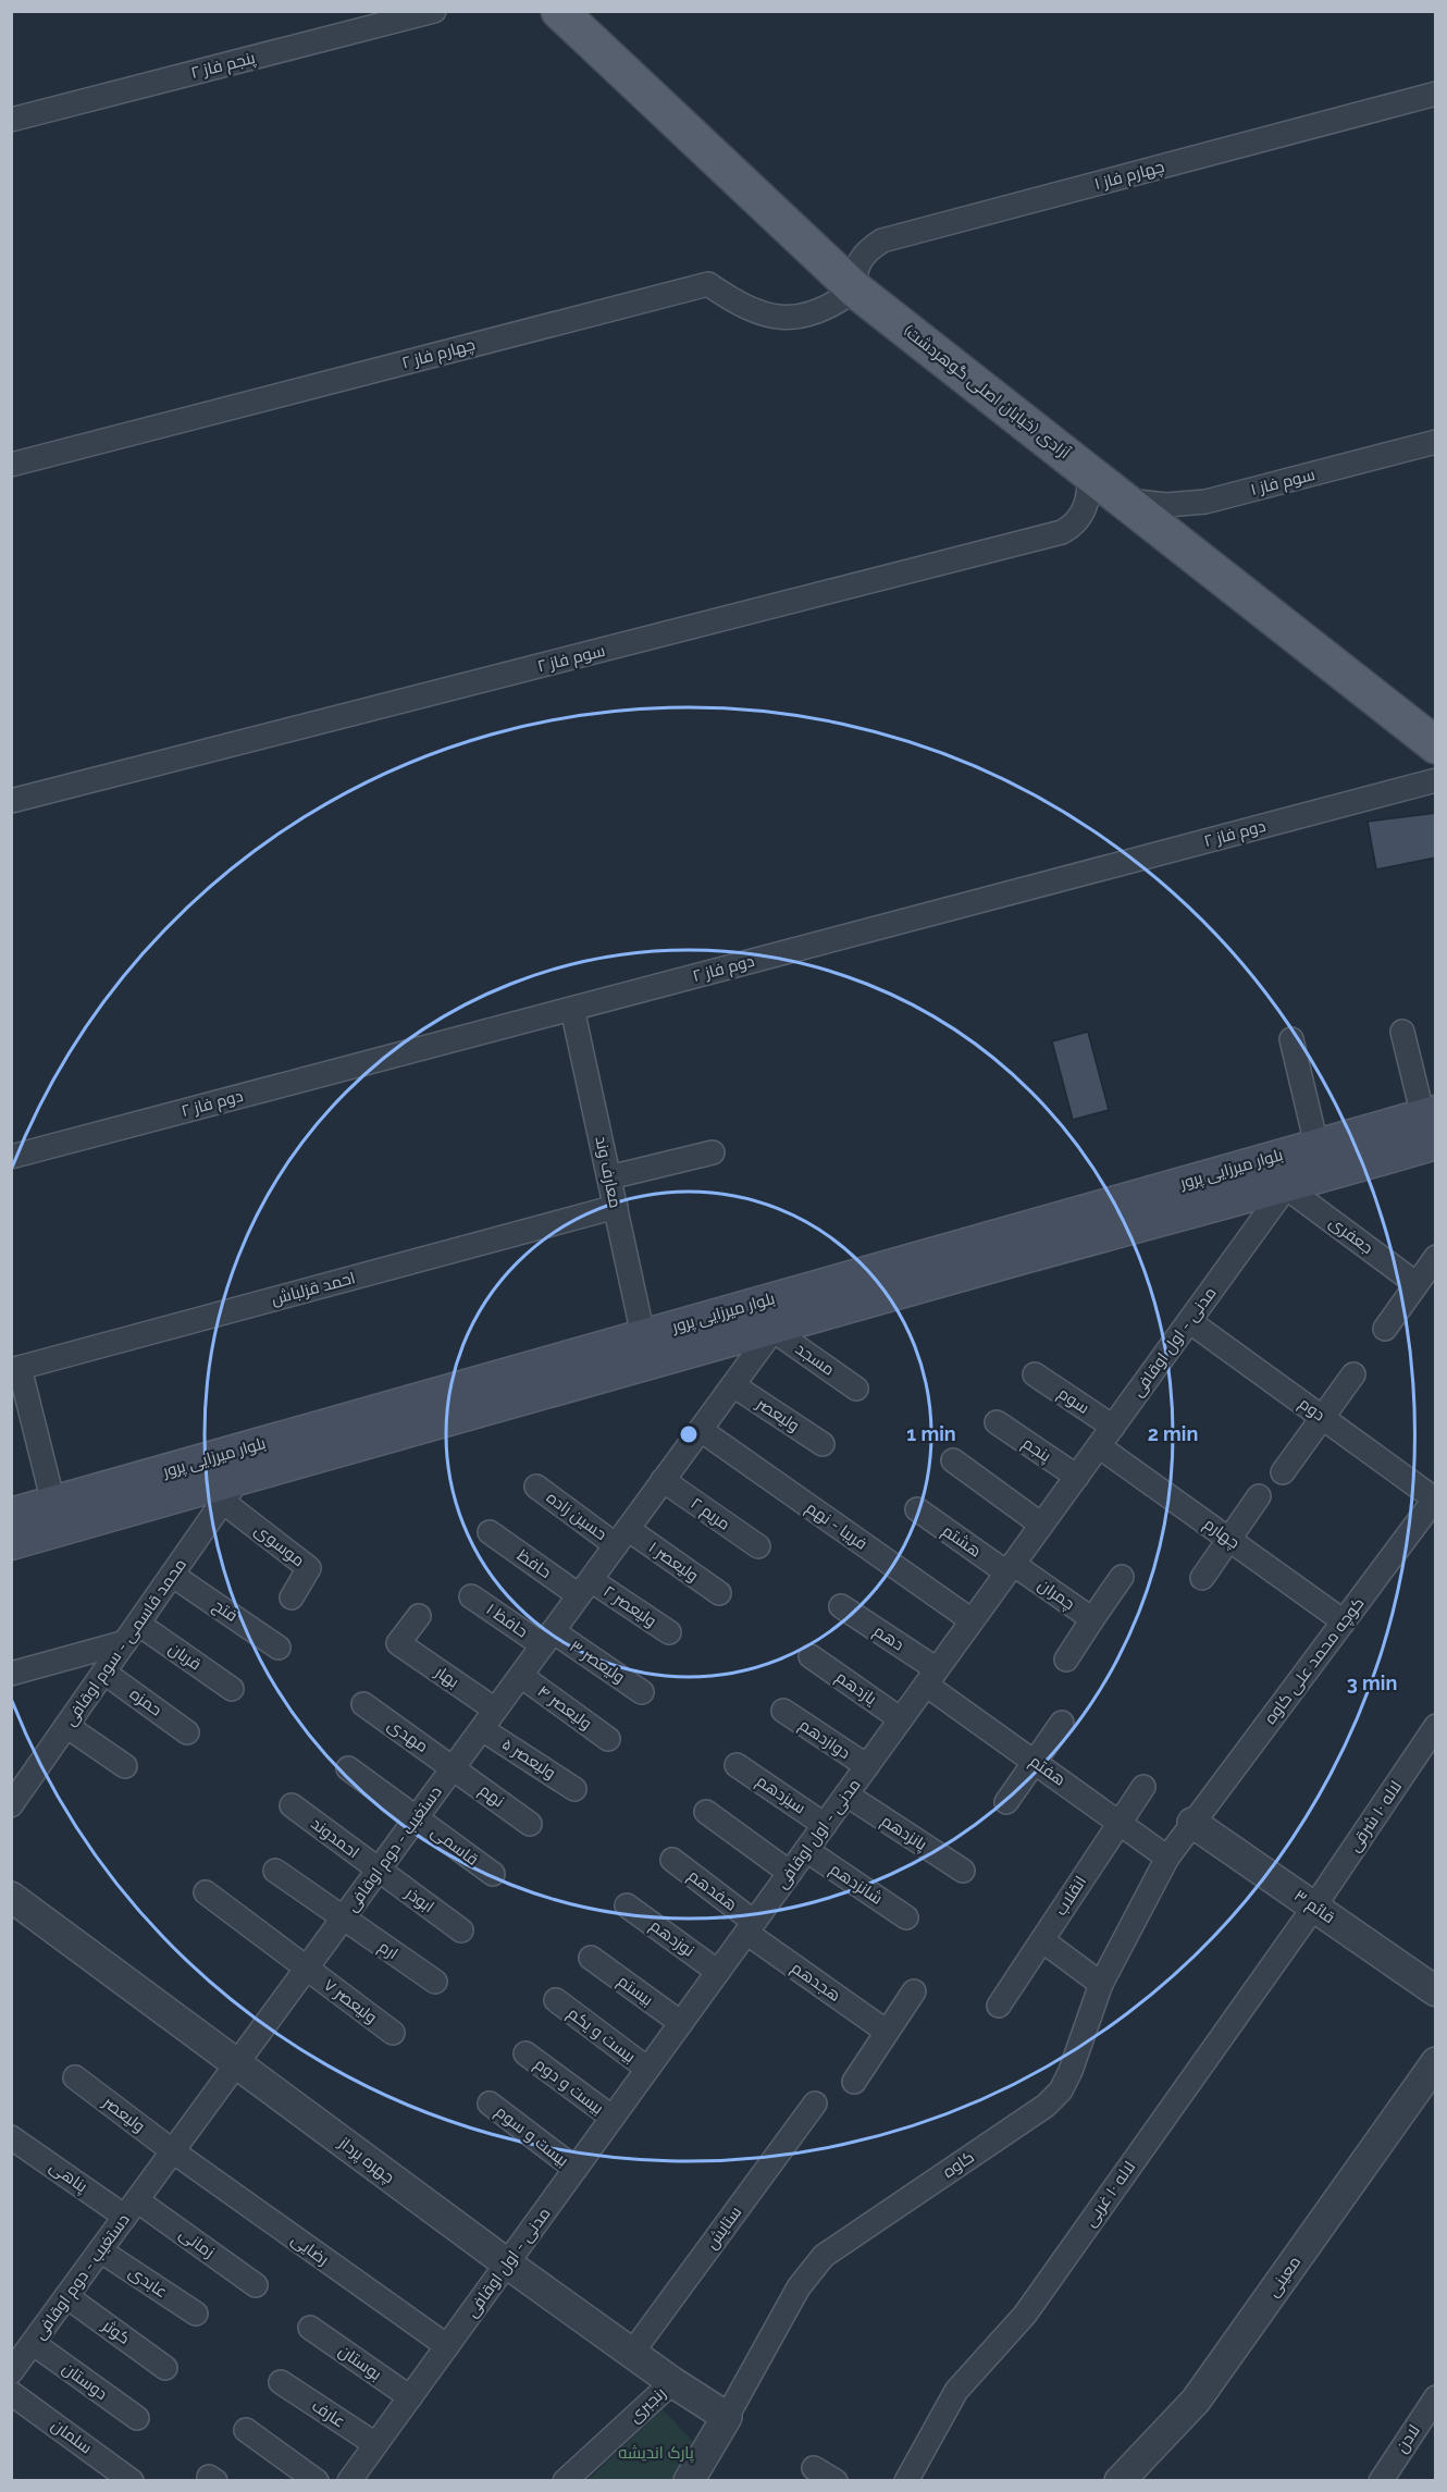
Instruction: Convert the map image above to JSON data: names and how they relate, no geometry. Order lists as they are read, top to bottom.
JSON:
{
  "streets": {
    "main road": ["آزادی (خیابان اصلی گوهردشت)", "بلوار میرزایی پرور"],
    "street": [
      "پنجم فاز ۲",
      "چهارم فاز ۱",
      "چهارم فاز ۲",
      "سوم فاز ۱",
      "سوم فاز ۲",
      "دوم فاز ۲",
      "معارف وند",
      "جعفری",
      "احمد قزلباش",
      "مدنی - اول اوقافی",
      "مسجد",
      "سوم",
      "دوم",
      "ولیعصر",
      "پنجم",
      "مریم ۲",
      "حسین زاده",
      "فریبا - نهم",
      "چهارم",
      "هشتم",
      "موسوی",
      "ولیعصر ۱",
      "حافظ",
      "چمران",
      "ولیعصر ۲",
      "فتح",
      "حافظ ۱",
      "دهم",
      "محمد قاسمی - سوم اوقافی",
      "قربان",
      "کوچه محمد علی کاوه",
      "ولیعصر ۳",
      "بهار",
      "یازدهم",
      "حمزه",
      "ولیعصر ۴",
      "مهدی",
      "دوازدهم",
      "ولیعصر ۵",
      "هفتم",
      "سیزدهم",
      "نهم",
      "لاله ۱۰ شرقی",
      "پانزدهم",
      "احمدوند",
      "قاسمی",
      "دستغیب - دوم اوقافی",
      "شانزدهم",
      "هفدهم",
      "انقلاب",
      "ابوذر",
      "قائم ۳",
      "نوزدهم",
      "ارم",
      "هجدهم",
      "بیستم",
      "ولیعصر ۷",
      "بیست و یکم",
      "بیست و دوم",
      "بیست و سوم",
      "چهره پرداز",
      "کاوه",
      "پناهی",
      "لاله ۱۰ غربی",
      "ستایش",
      "زمانی",
      "رضایی",
      "معینی",
      "عابدی",
      "کوثر",
      "بوستان",
      "دوستان",
      "رنجبری",
      "عارف",
      "سلمان",
      "لادن"
    ]
  },
  "crossings": [
    ["چهارم فاز ۱", "چهارم فاز ۲"],
    ["چهارم فاز ۱", "آزادی (خیابان اصلی گوهردشت)"],
    ["چهارم فاز ۲", "آزادی (خیابان اصلی گوهردشت)"],
    ["آزادی (خیابان اصلی گوهردشت)", "سوم فاز ۱"],
    ["آزادی (خیابان اصلی گوهردشت)", "سوم فاز ۲"],
    ["دوم فاز ۲", "معارف وند"],
    ["بلوار میرزایی پرور", "معارف وند"],
    ["بلوار میرزایی پرور", "جعفری"],
    ["بلوار میرزایی پرور", "مدنی - اول اوقافی"],
    ["بلوار میرزایی پرور", "مسجد"],
    ["بلوار میرزایی پرور", "موسوی"],
    ["بلوار میرزایی پرور", "محمد قاسمی - سوم اوقافی"],
    ["بلوار میرزایی پرور", "دستغیب - دوم اوقافی"],
    ["معارف وند", "احمد قزلباش"],
    ["جعفری", "مدنی - اول اوقافی"],
    ["مدنی - اول اوقافی", "سوم"],
    ["مدنی - اول اوقافی", "دوم"],
    ["مدنی - اول اوقافی", "پنجم"],
    ["مدنی - اول اوقافی", "فریبا - نهم"],
    ["مدنی - اول اوقافی", "چهارم"],
    ["مدنی - اول اوقافی", "هشتم"],
    ["مدنی - اول اوقافی", "چمران"],
    ["مدنی - اول اوقافی", "دهم"],
    ["مدنی - اول اوقافی", "یازدهم"],
    ["مدنی - اول اوقافی", "دوازدهم"],
    ["مدنی - اول اوقافی", "هفتم"],
    ["مدنی - اول اوقافی", "سیزدهم"],
    ["مدنی - اول اوقافی", "پانزدهم"],
    ["مدنی - اول اوقافی", "شانزدهم"],
    ["مدنی - اول اوقافی", "هفدهم"],
    ["مدنی - اول اوقافی", "نوزدهم"],
    ["مدنی - اول اوقافی", "هجدهم"],
    ["مدنی - اول اوقافی", "بیستم"],
    ["مدنی - اول اوقافی", "بیست و یکم"],
    ["مدنی - اول اوقافی", "بیست و دوم"],
    ["مدنی - اول اوقافی", "بیست و سوم"],
    ["مدنی - اول اوقافی", "چهره پرداز"],
    ["مدنی - اول اوقافی", "رضایی"],
    ["مدنی - اول اوقافی", "بوستان"],
    ["مدنی - اول اوقافی", "عارف"],
    ["مسجد", "دستغیب - دوم اوقافی"],
    ["دوم", "کوچه محمد علی کاوه"],
    ["ولیعصر", "دستغیب - دوم اوقافی"],
    ["ولیعصر", "رضایی"],
    ["مریم ۲", "دستغیب - دوم اوقافی"],
    ["حسین زاده", "ولیعصر ۱"],
    ["حسین زاده", "دستغیب - دوم اوقافی"],
    ["فریبا - نهم", "دستغیب - دوم اوقافی"],
    ["چهارم", "کوچه محمد علی کاوه"],
    ["هشتم", "چمران"],
    ["موسوی", "محمد قاسمی - سوم اوقافی"],
    ["ولیعصر ۱", "دستغیب - دوم اوقافی"],
    ["حافظ", "ولیعصر ۲"],
    ["حافظ", "دستغیب - دوم اوقافی"],
    ["ولیعصر ۲", "دستغیب - دوم اوقافی"],
    ["فتح", "محمد قاسمی - سوم اوقافی"],
    ["حافظ ۱", "ولیعصر ۳"],
    ["حافظ ۱", "دستغیب - دوم اوقافی"],
    ["دهم", "هفتم"],
    ["محمد قاسمی - سوم اوقافی", "قربان"],
    ["محمد قاسمی - سوم اوقافی", "حمزه"],
    ["کوچه محمد علی کاوه", "قائم ۳"],
    ["کوچه محمد علی کاوه", "کاوه"],
    ["ولیعصر ۳", "دستغیب - دوم اوقافی"],
    ["بهار", "دستغیب - دوم اوقافی"],
    ["ولیعصر ۴", "دستغیب - دوم اوقافی"],
    ["مهدی", "نهم"],
    ["مهدی", "دستغیب - دوم اوقافی"],
    ["ولیعصر ۵", "دستغیب - دوم اوقافی"],
    ["هفتم", "انقلاب"],
    ["هفتم", "کاوه"],
    ["نهم", "دستغیب - دوم اوقافی"],
    ["لاله ۱۰ شرقی", "قائم ۳"],
    ["لاله ۱۰ شرقی", "لاله ۱۰ غربی"],
    ["احمدوند", "دستغیب - دوم اوقافی"],
    ["احمدوند", "ابوذر"],
    ["قاسمی", "دستغیب - دوم اوقافی"],
    ["دستغیب - دوم اوقافی", "ابوذر"],
    ["دستغیب - دوم اوقافی", "ارم"],
    ["دستغیب - دوم اوقافی", "ولیعصر ۷"],
    ["دستغیب - دوم اوقافی", "چهره پرداز"],
    ["دستغیب - دوم اوقافی", "پناهی"],
    ["دستغیب - دوم اوقافی", "زمانی"],
    ["دستغیب - دوم اوقافی", "رضایی"],
    ["دستغیب - دوم اوقافی", "عابدی"],
    ["دستغیب - دوم اوقافی", "کوثر"],
    ["دستغیب - دوم اوقافی", "دوستان"],
    ["هفدهم", "هجدهم"],
    ["قائم ۳", "کاوه"],
    ["قائم ۳", "لاله ۱۰ غربی"],
    ["چهره پرداز", "کاوه"],
    ["چهره پرداز", "ستایش"],
    ["چهره پرداز", "رنجبری"],
    ["پناهی", "زمانی"]
  ],
  "parks": ["پارک اندیشه"],
  "rings": ["1 min", "2 min", "3 min"]
}
